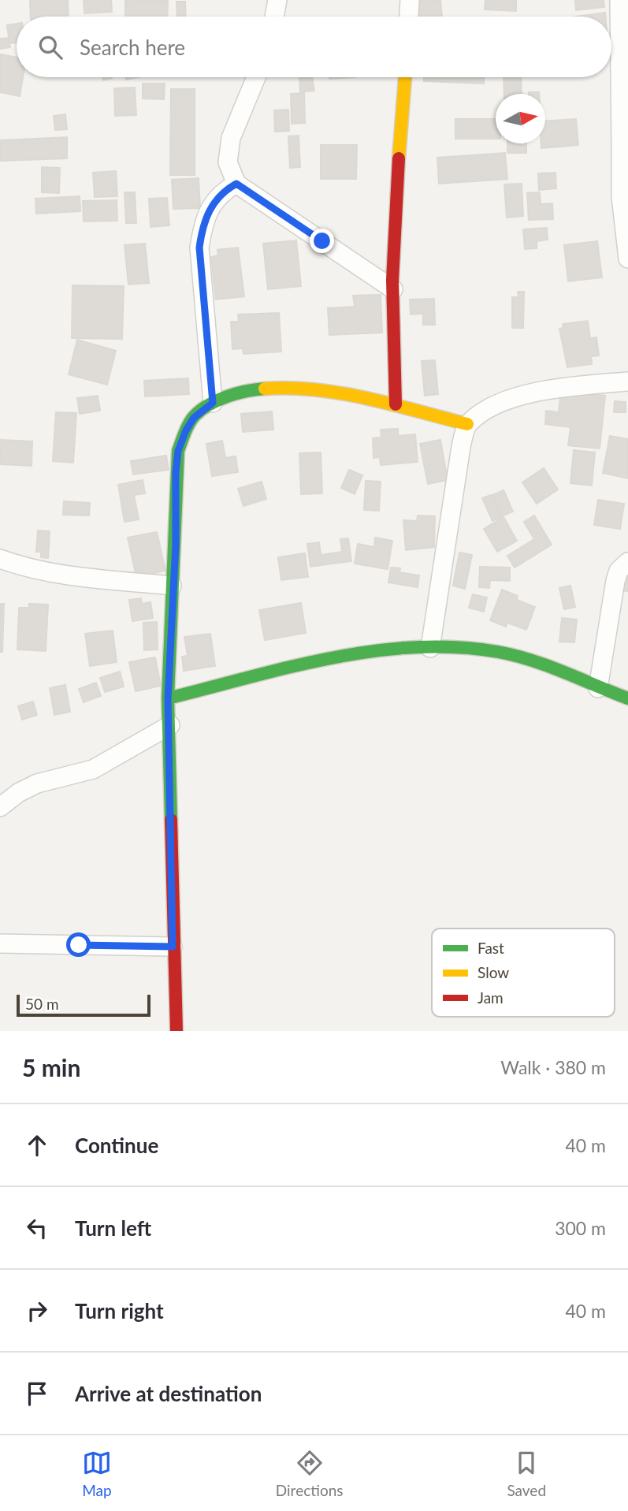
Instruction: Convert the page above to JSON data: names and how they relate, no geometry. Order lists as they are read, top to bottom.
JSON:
{
  "legend": ["Fast", "Slow", "Jam"],
  "scale_bar": "50 m",
  "north": "right",
  "page": {
    "search": "Search here",
    "scale": "50 m",
    "heading": ["5 min", "Walk · 380 m"],
    "list": [
      ["Continue", "40 m"],
      ["Turn left", "300 m"],
      ["Turn right", "40 m"],
      "Arrive at destination"
    ],
    "nav": ["Map", "Directions", "Saved"]
  }
}
